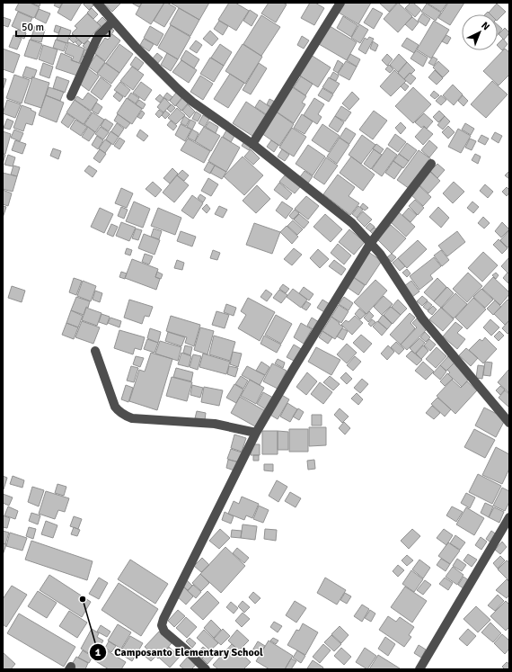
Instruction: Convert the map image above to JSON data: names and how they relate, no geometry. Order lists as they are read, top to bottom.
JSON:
{
  "places": ["Camposanto Elementary School"],
  "scale_bar": "50 m",
  "north": "top right"
}
